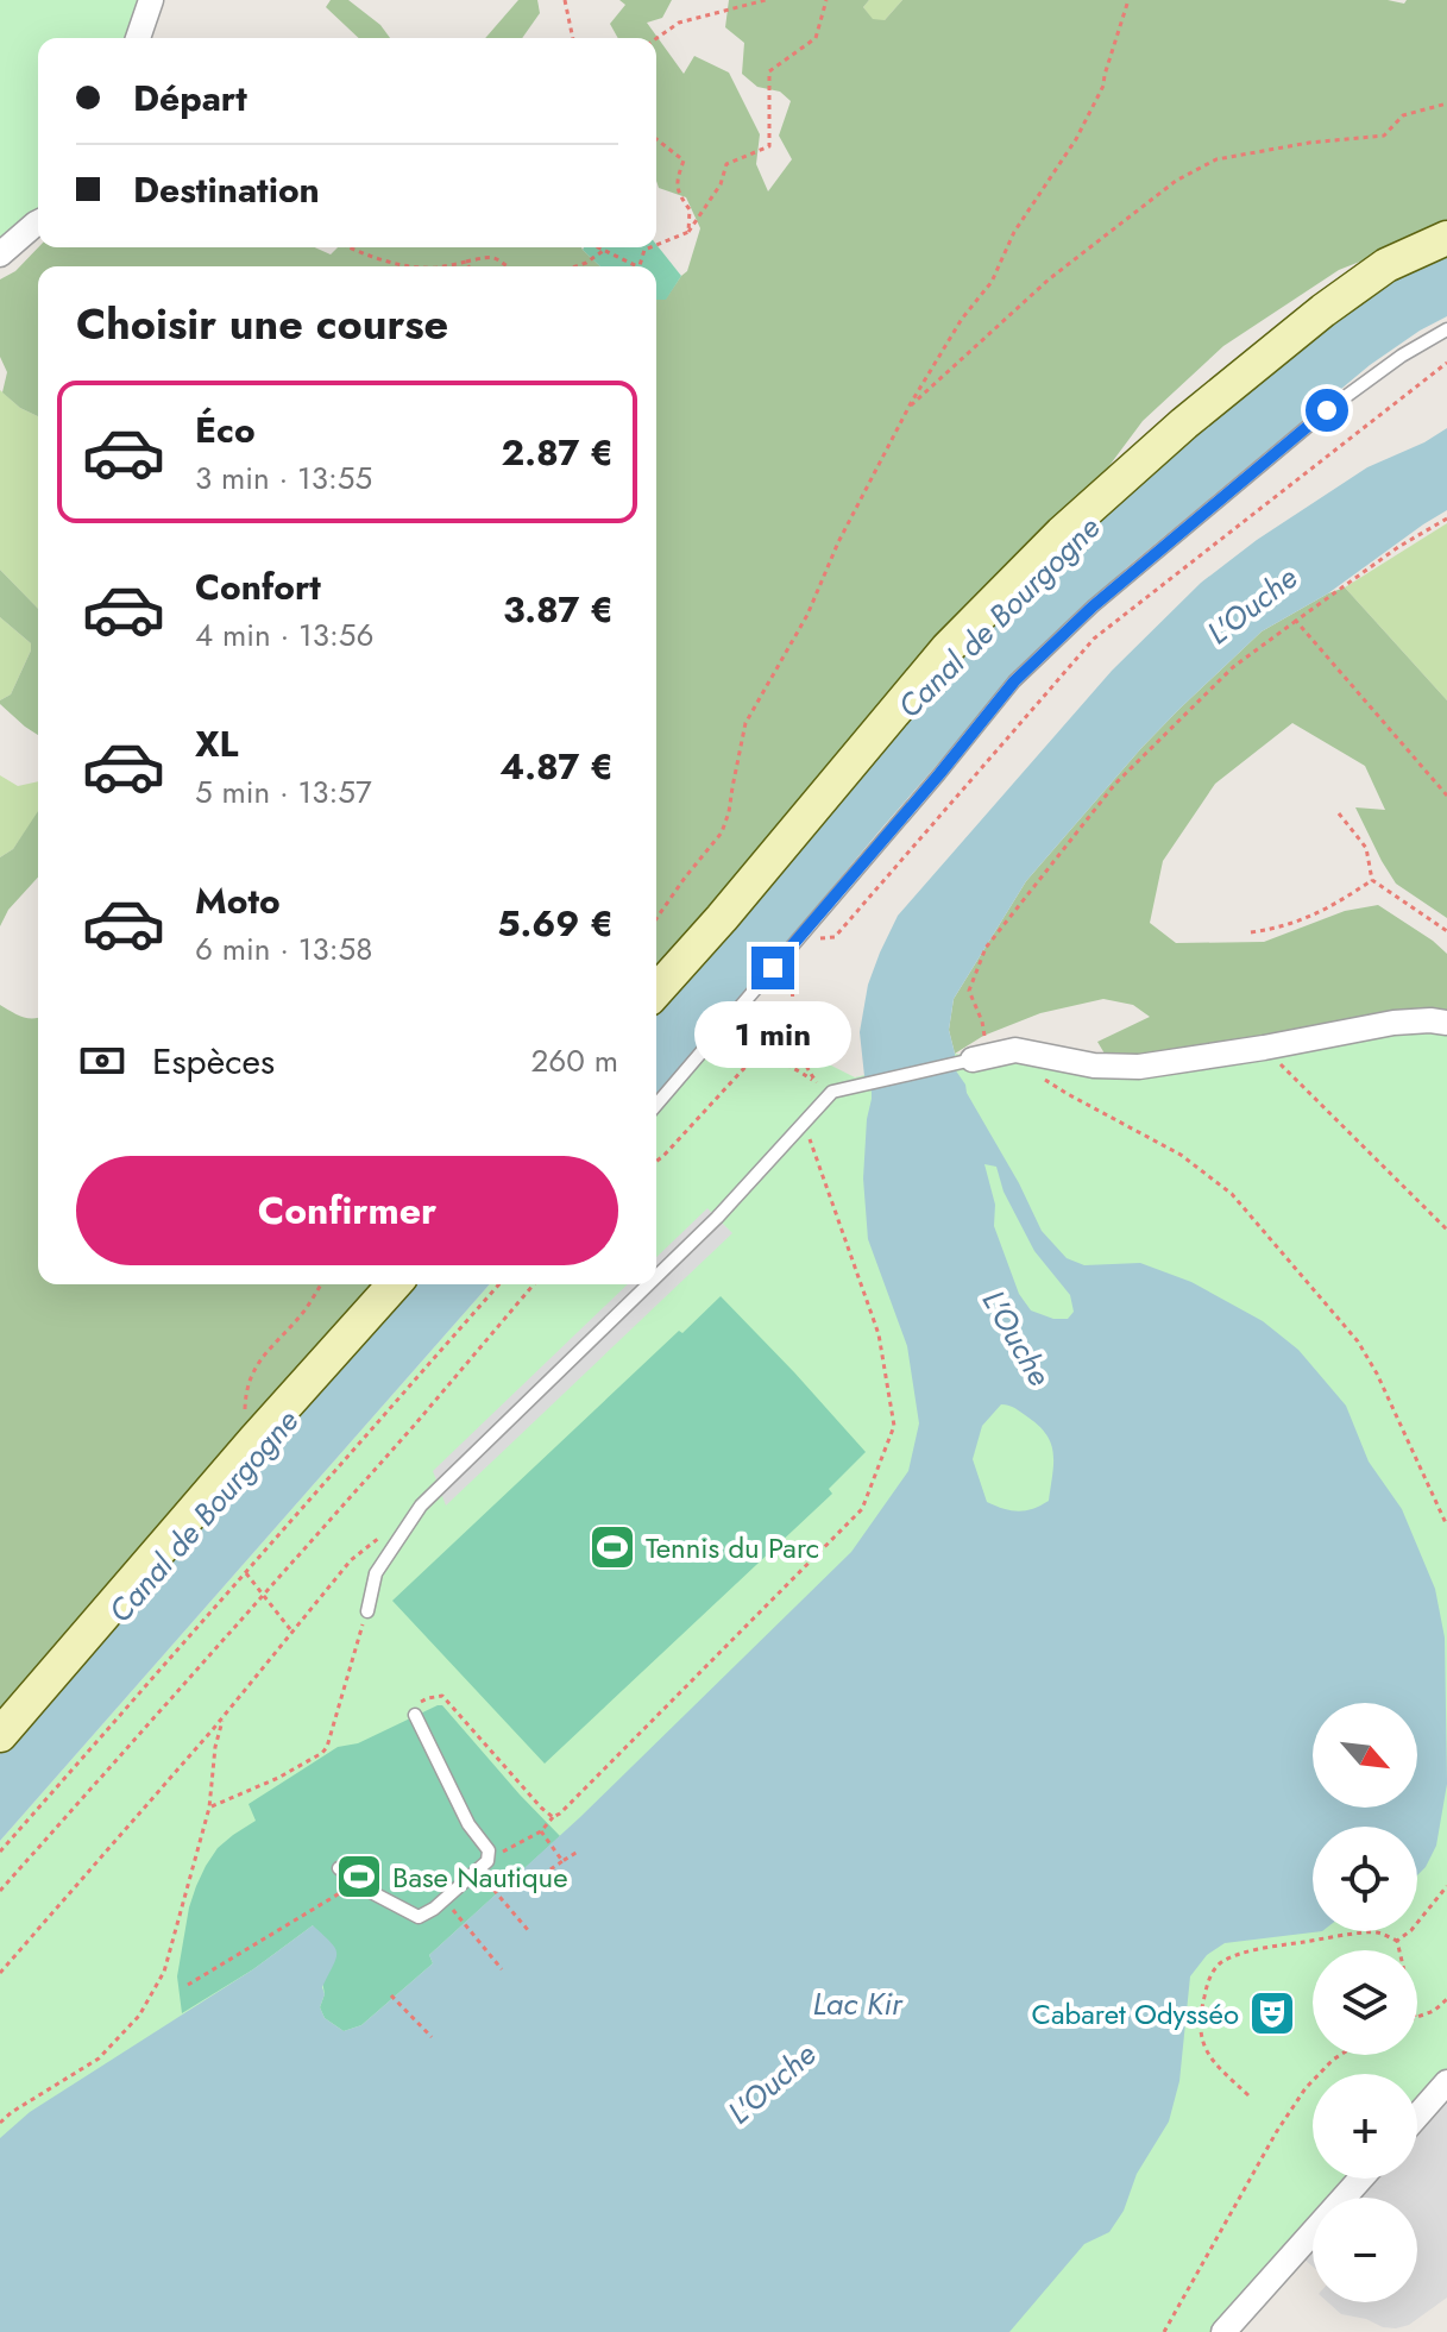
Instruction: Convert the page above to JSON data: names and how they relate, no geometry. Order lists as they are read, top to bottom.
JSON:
{
  "water": ["L'Ouche", "Canal de Bourgogne", "Lac Kir"],
  "places": {
    "sports": ["Tennis du Parc", "Base Nautique"],
    "theatre": ["Cabaret Odysséo"]
  },
  "north": "bottom right",
  "page": {
    "banner": ["Départ", "Destination"],
    "heading": "Choisir une course",
    "list": [
      {
        "name": "Éco",
        "note": "3 min · 13:55",
        "value": "2.87 €"
      },
      {
        "name": "Confort",
        "note": "4 min · 13:56",
        "value": "3.87 €"
      },
      {
        "name": "XL",
        "note": "5 min · 13:57",
        "value": "4.87 €"
      },
      {
        "name": "Moto",
        "note": "6 min · 13:58",
        "value": "5.69 €"
      }
    ],
    "bubble": "1 min",
    "pay": ["Espèces", "260 m"],
    "buttons": "Confirmer",
    "map_buttons": ["+", "−"]
  }
}
